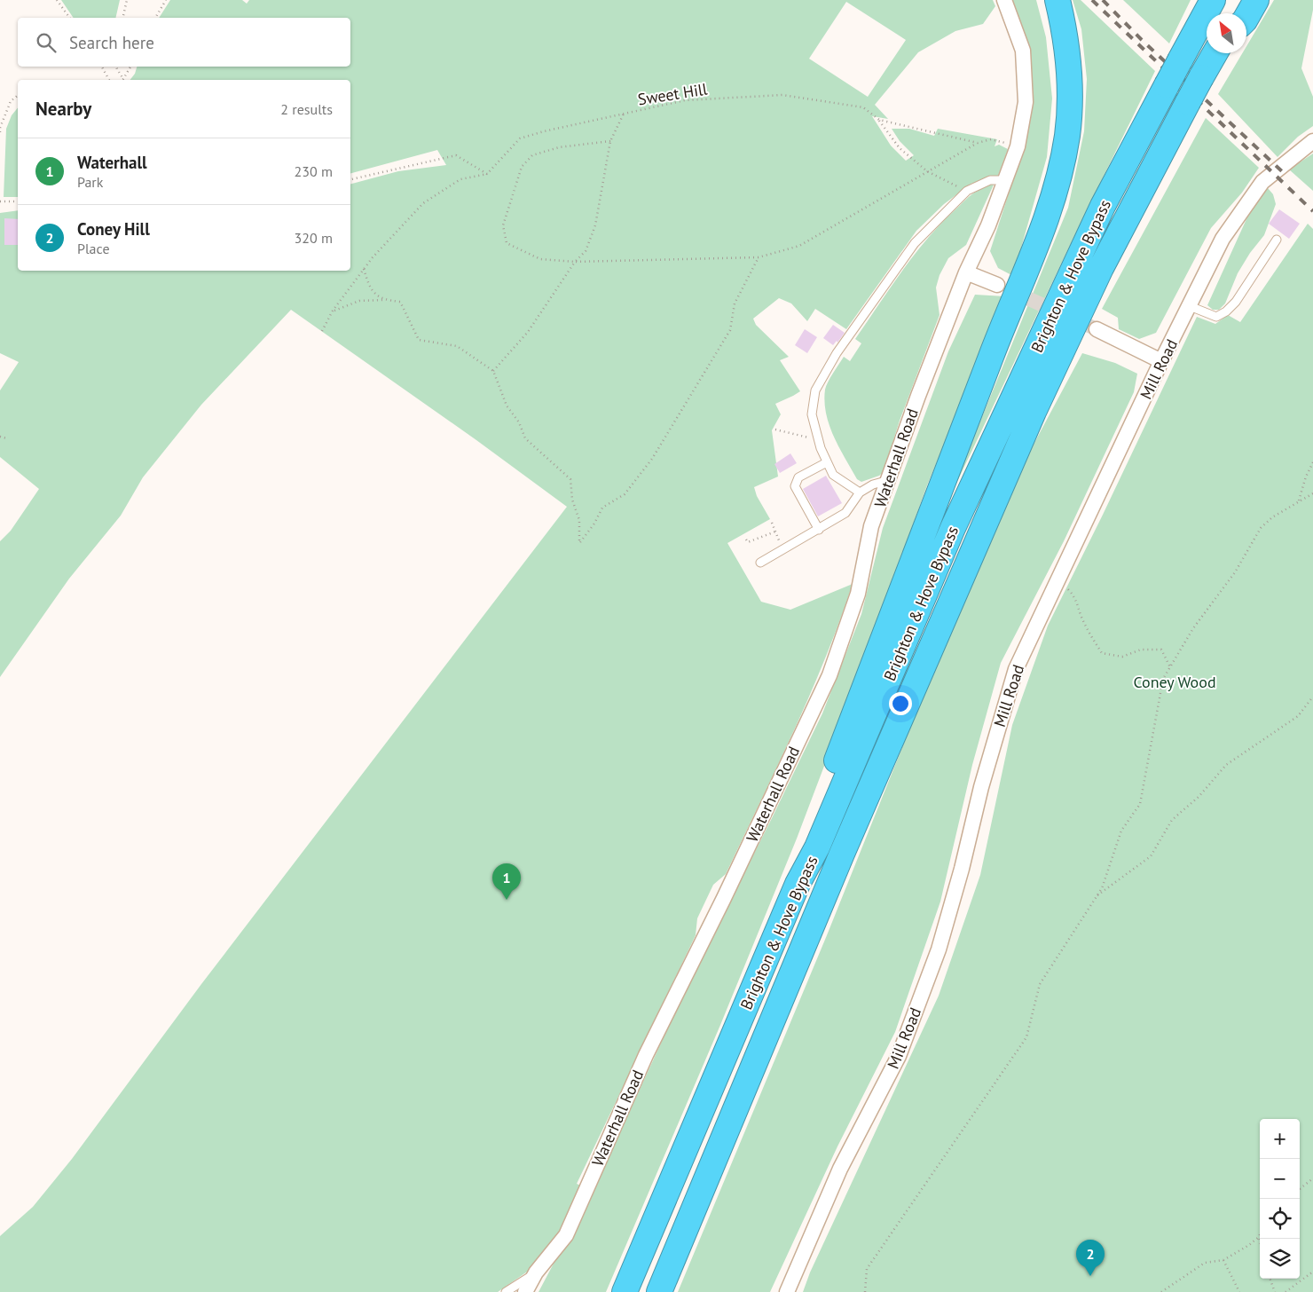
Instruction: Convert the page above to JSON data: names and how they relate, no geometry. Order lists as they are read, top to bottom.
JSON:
{
  "streets": {
    "highway": ["Brighton & Hove Bypass"],
    "street": ["Mill Road", "Waterhall Road"],
    "path": ["Sweet Hill"]
  },
  "crossings": [
    ["Sweet Hill", "Waterhall Road"]
  ],
  "parks": ["Coney Wood"],
  "north": "top left",
  "page": {
    "search": "Search here",
    "heading": ["Nearby", "2 results"],
    "list": [
      {
        "mark": "1",
        "name": "Waterhall",
        "note": "Park",
        "value": "230 m"
      },
      {
        "mark": "2",
        "name": "Coney Hill",
        "note": "Place",
        "value": "320 m"
      }
    ],
    "pins": ["1", "2"],
    "map_buttons": ["+", "−"]
  }
}
